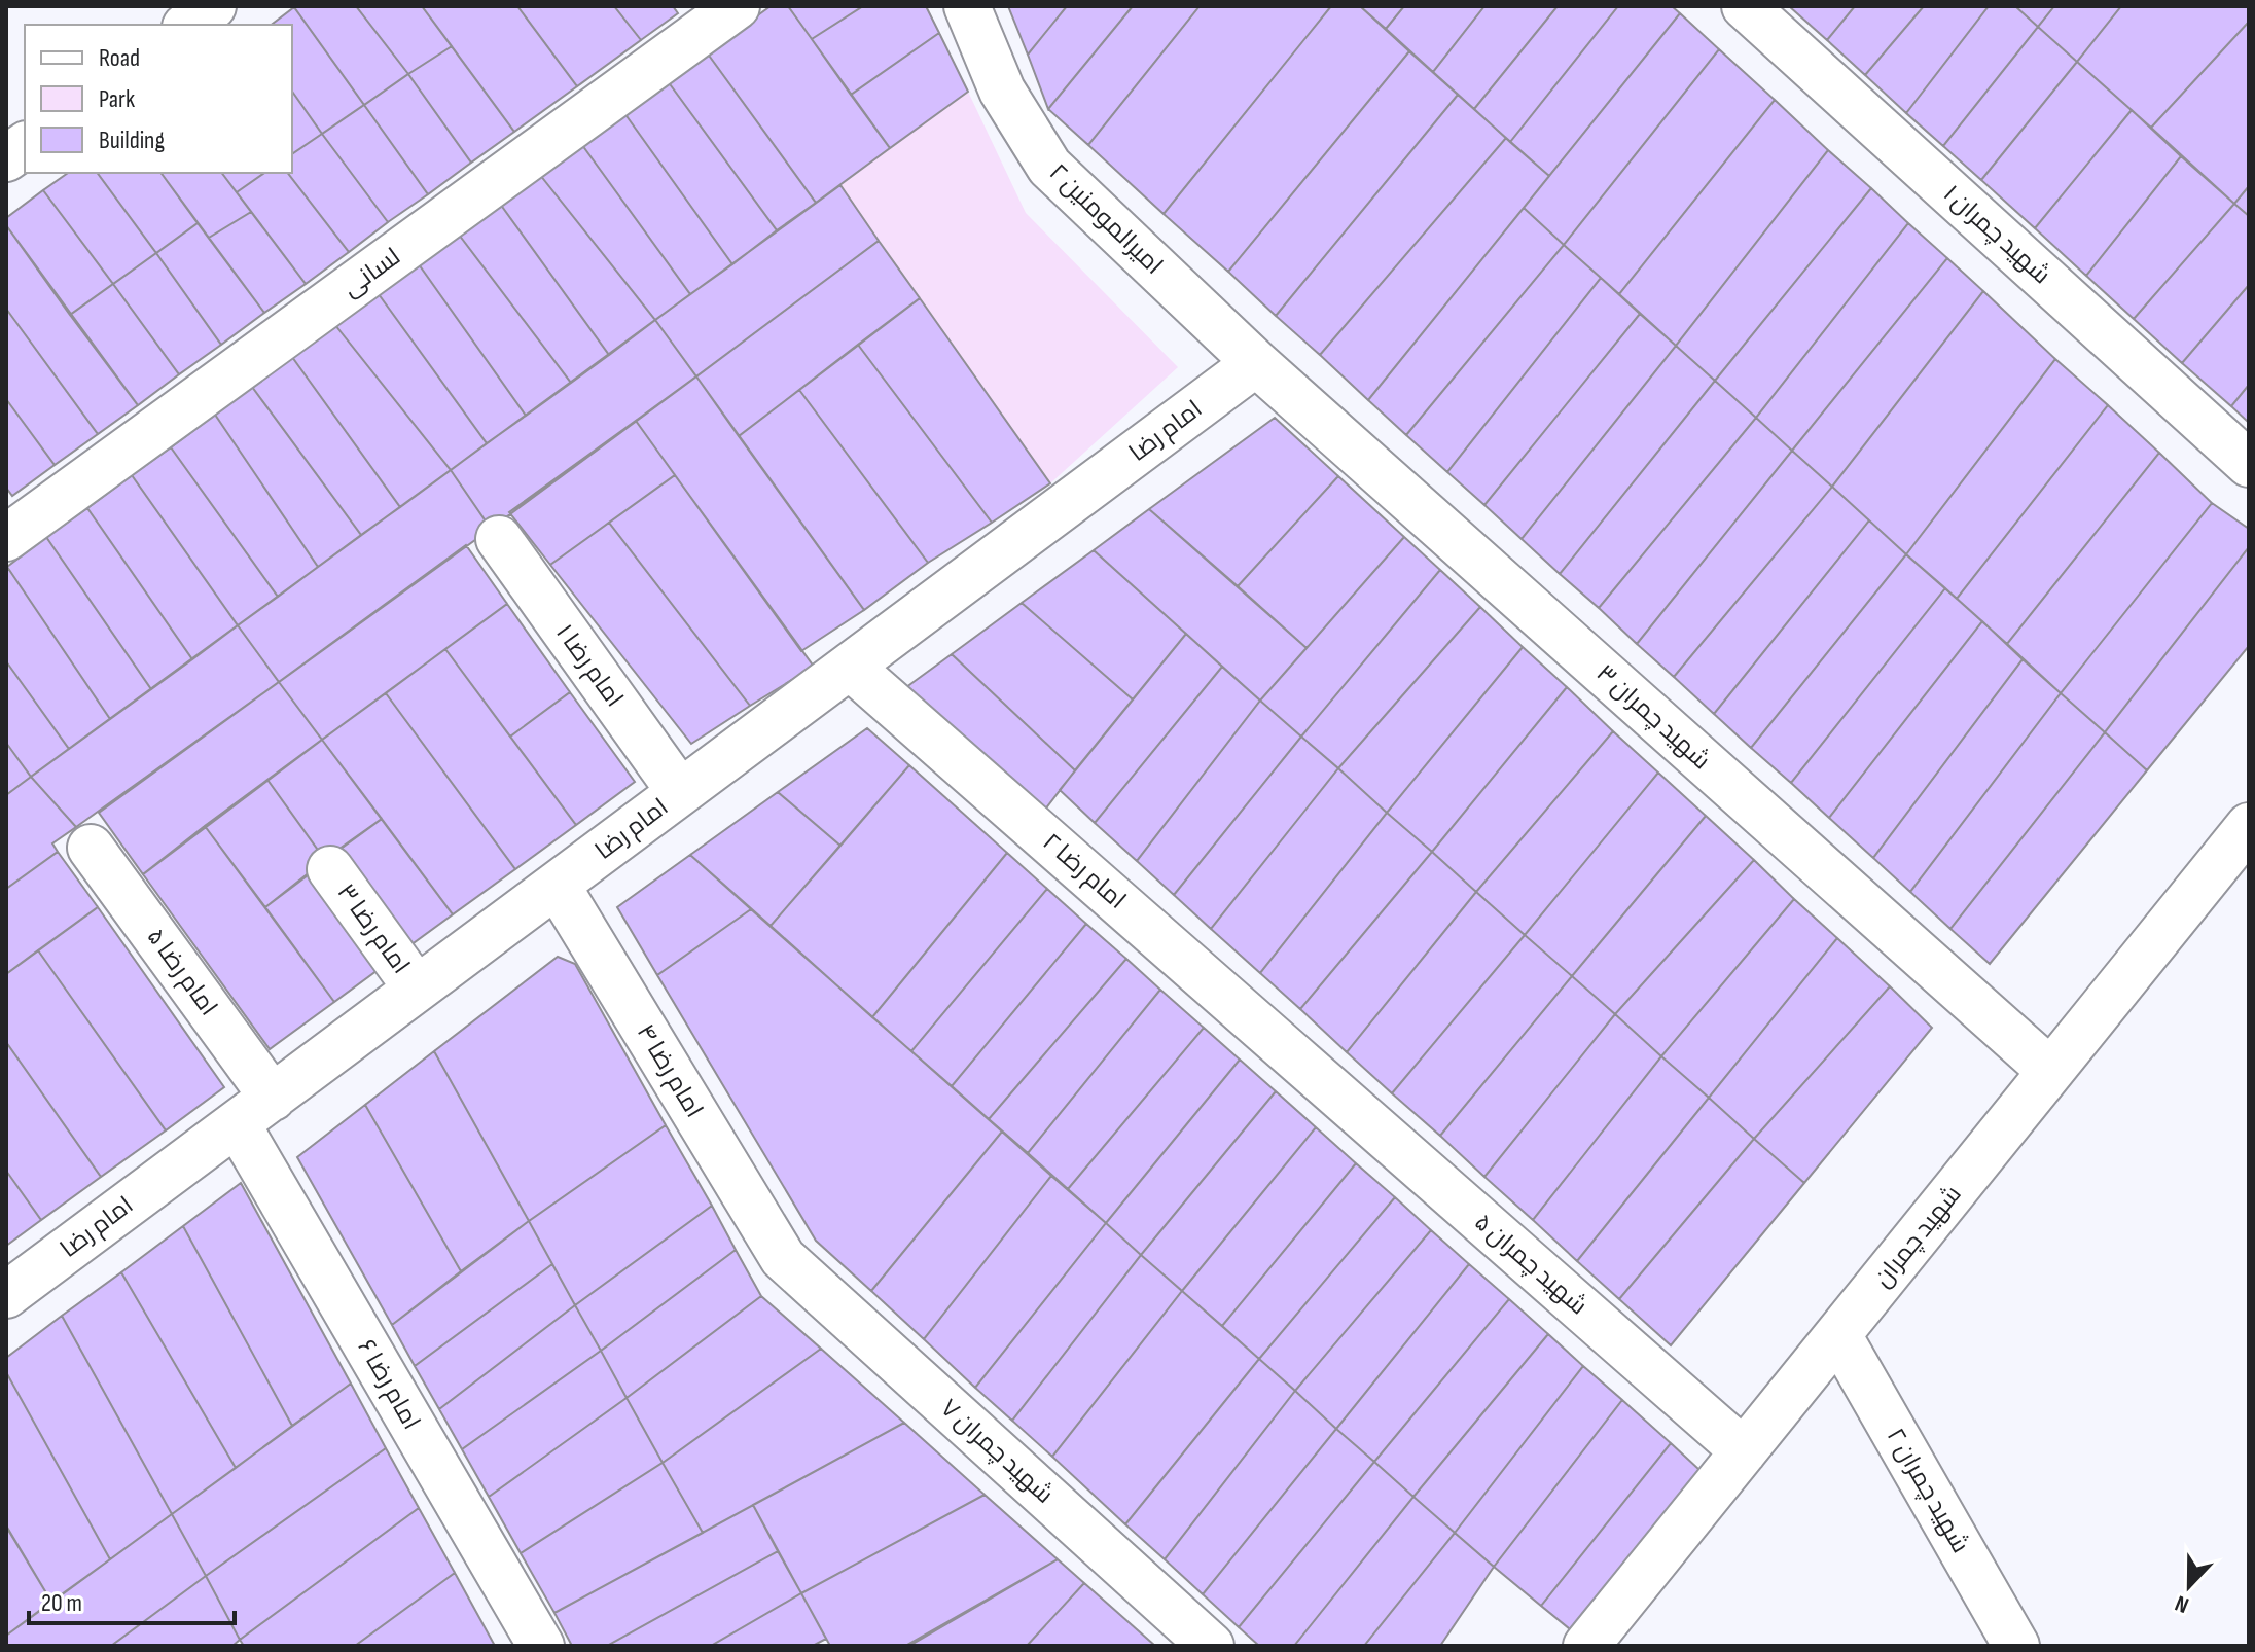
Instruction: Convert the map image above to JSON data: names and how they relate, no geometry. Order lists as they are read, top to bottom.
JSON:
{
  "streets": {
    "street": [
      "امیرالمومنین ۲",
      "شهید چمران ۱",
      "لسانی",
      "امام رضا",
      "امام رضا ۱",
      "شهید چمران ۳",
      "امام رضا ۲",
      "امام رضا ۳",
      "امام رضا ۵",
      "امام رضا ۴",
      "شهید چمران",
      "شهید چمران ۵",
      "امام رضا ۶",
      "شهید چمران ۷",
      "شهید چمران ۲"
    ]
  },
  "crossings": [
    ["امیرالمومنین ۲", "امام رضا"],
    ["امیرالمومنین ۲", "شهید چمران ۳"],
    ["امام رضا", "امام رضا ۱"],
    ["امام رضا", "شهید چمران ۳"],
    ["امام رضا", "امام رضا ۲"],
    ["امام رضا", "امام رضا ۳"],
    ["امام رضا", "امام رضا ۵"],
    ["امام رضا", "امام رضا ۴"],
    ["امام رضا", "امام رضا ۶"],
    ["شهید چمران ۳", "شهید چمران"],
    ["امام رضا ۲", "شهید چمران ۵"],
    ["امام رضا ۴", "شهید چمران ۷"],
    ["شهید چمران", "شهید چمران ۵"],
    ["شهید چمران", "شهید چمران ۲"]
  ],
  "legend": ["Road", "Park", "Building"],
  "scale_bar": "20 m",
  "north": "bottom"
}
